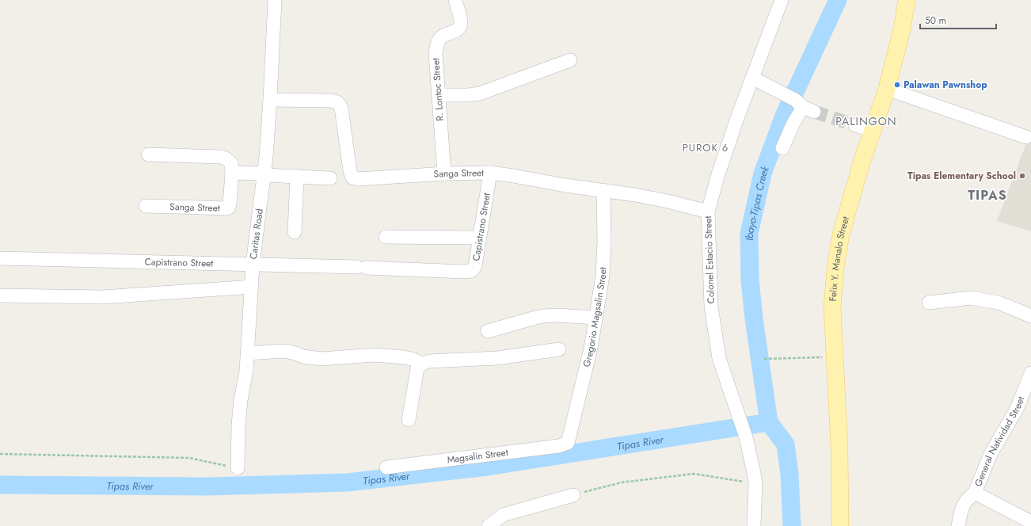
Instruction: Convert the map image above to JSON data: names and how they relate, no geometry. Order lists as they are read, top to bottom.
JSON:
{
  "streets": {
    "main road": ["Felix Y. Manalo Street"],
    "street": [
      "R. Lontoc Street",
      "Sanga Street",
      "Capistrano Street",
      "Caritas Road",
      "Colonel Estacio Street",
      "Gregorio Magsalin Street",
      "General Natividad Street",
      "Magsalin Street"
    ]
  },
  "crossings": [
    ["R. Lontoc Street", "Sanga Street"],
    ["Sanga Street", "Capistrano Street"],
    ["Sanga Street", "Caritas Road"],
    ["Sanga Street", "Colonel Estacio Street"],
    ["Sanga Street", "Gregorio Magsalin Street"],
    ["Capistrano Street", "Caritas Road"],
    ["Gregorio Magsalin Street", "Magsalin Street"]
  ],
  "districts": ["PALINGON", "PUROK 6", "TIPAS"],
  "water": ["Ibayo-Tipas Creek", "Tipas River"],
  "places": ["Palawan Pawnshop", "Tipas Elementary School"],
  "scale_bar": "50 m"
}
